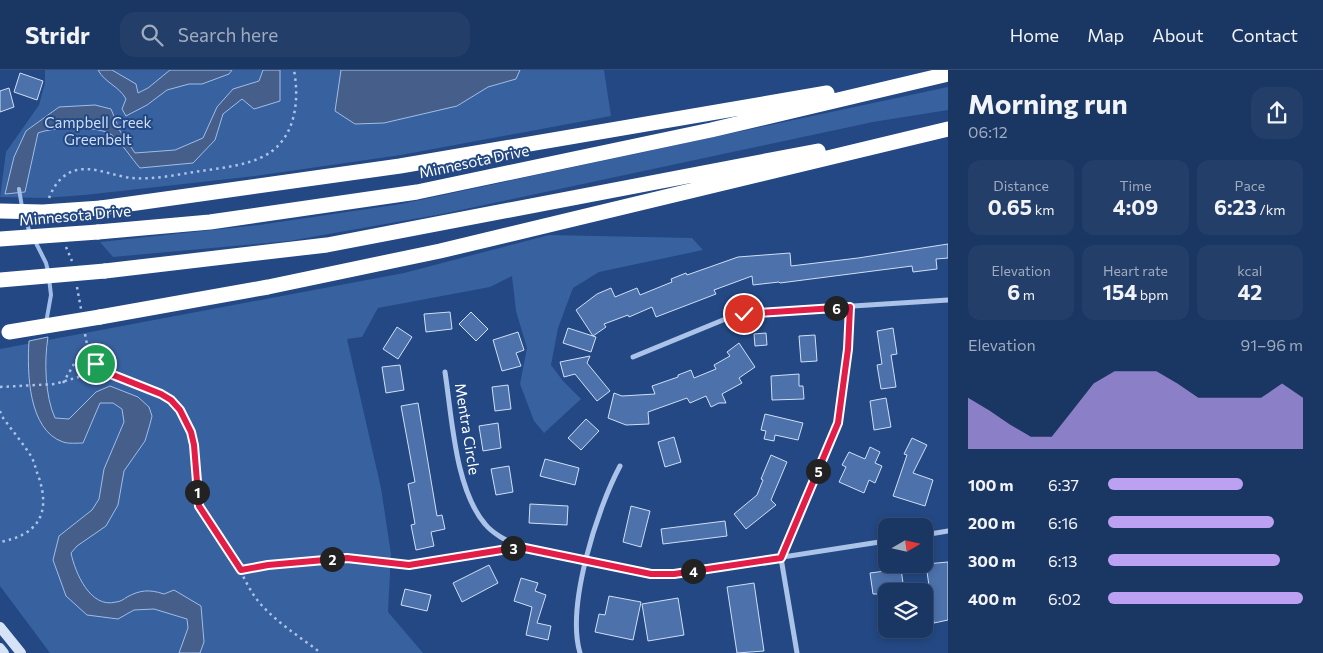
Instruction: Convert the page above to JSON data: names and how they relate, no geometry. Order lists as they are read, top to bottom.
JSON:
{
  "streets": {
    "highway": ["Minnesota Drive"],
    "street": ["Mentra Circle"]
  },
  "parks": ["Campbell Creek Greenbelt"],
  "north": "right",
  "page": {
    "header": "Stridr",
    "search": "Search here",
    "nav": [
      "Home",
      "Map",
      "About",
      "Contact"
    ],
    "heading": ["Morning run", "06:12"],
    "stats": [
      ["Distance", "0.65 km"],
      ["Time", "4:09"],
      ["Pace", "6:23 /km"],
      ["Elevation", "6 m"],
      ["Heart rate", "154 bpm"],
      ["kcal", "42"]
    ],
    "pins": [
      "6",
      "5",
      "1",
      "3",
      "2",
      "4"
    ],
    "chart": ["Elevation", "91–96 m"],
    "list": [
      {
        "name": "100 m",
        "note": "6:37"
      },
      {
        "name": "200 m",
        "note": "6:16"
      },
      {
        "name": "300 m",
        "note": "6:13"
      },
      {
        "name": "400 m",
        "note": "6:02"
      }
    ]
  }
}
